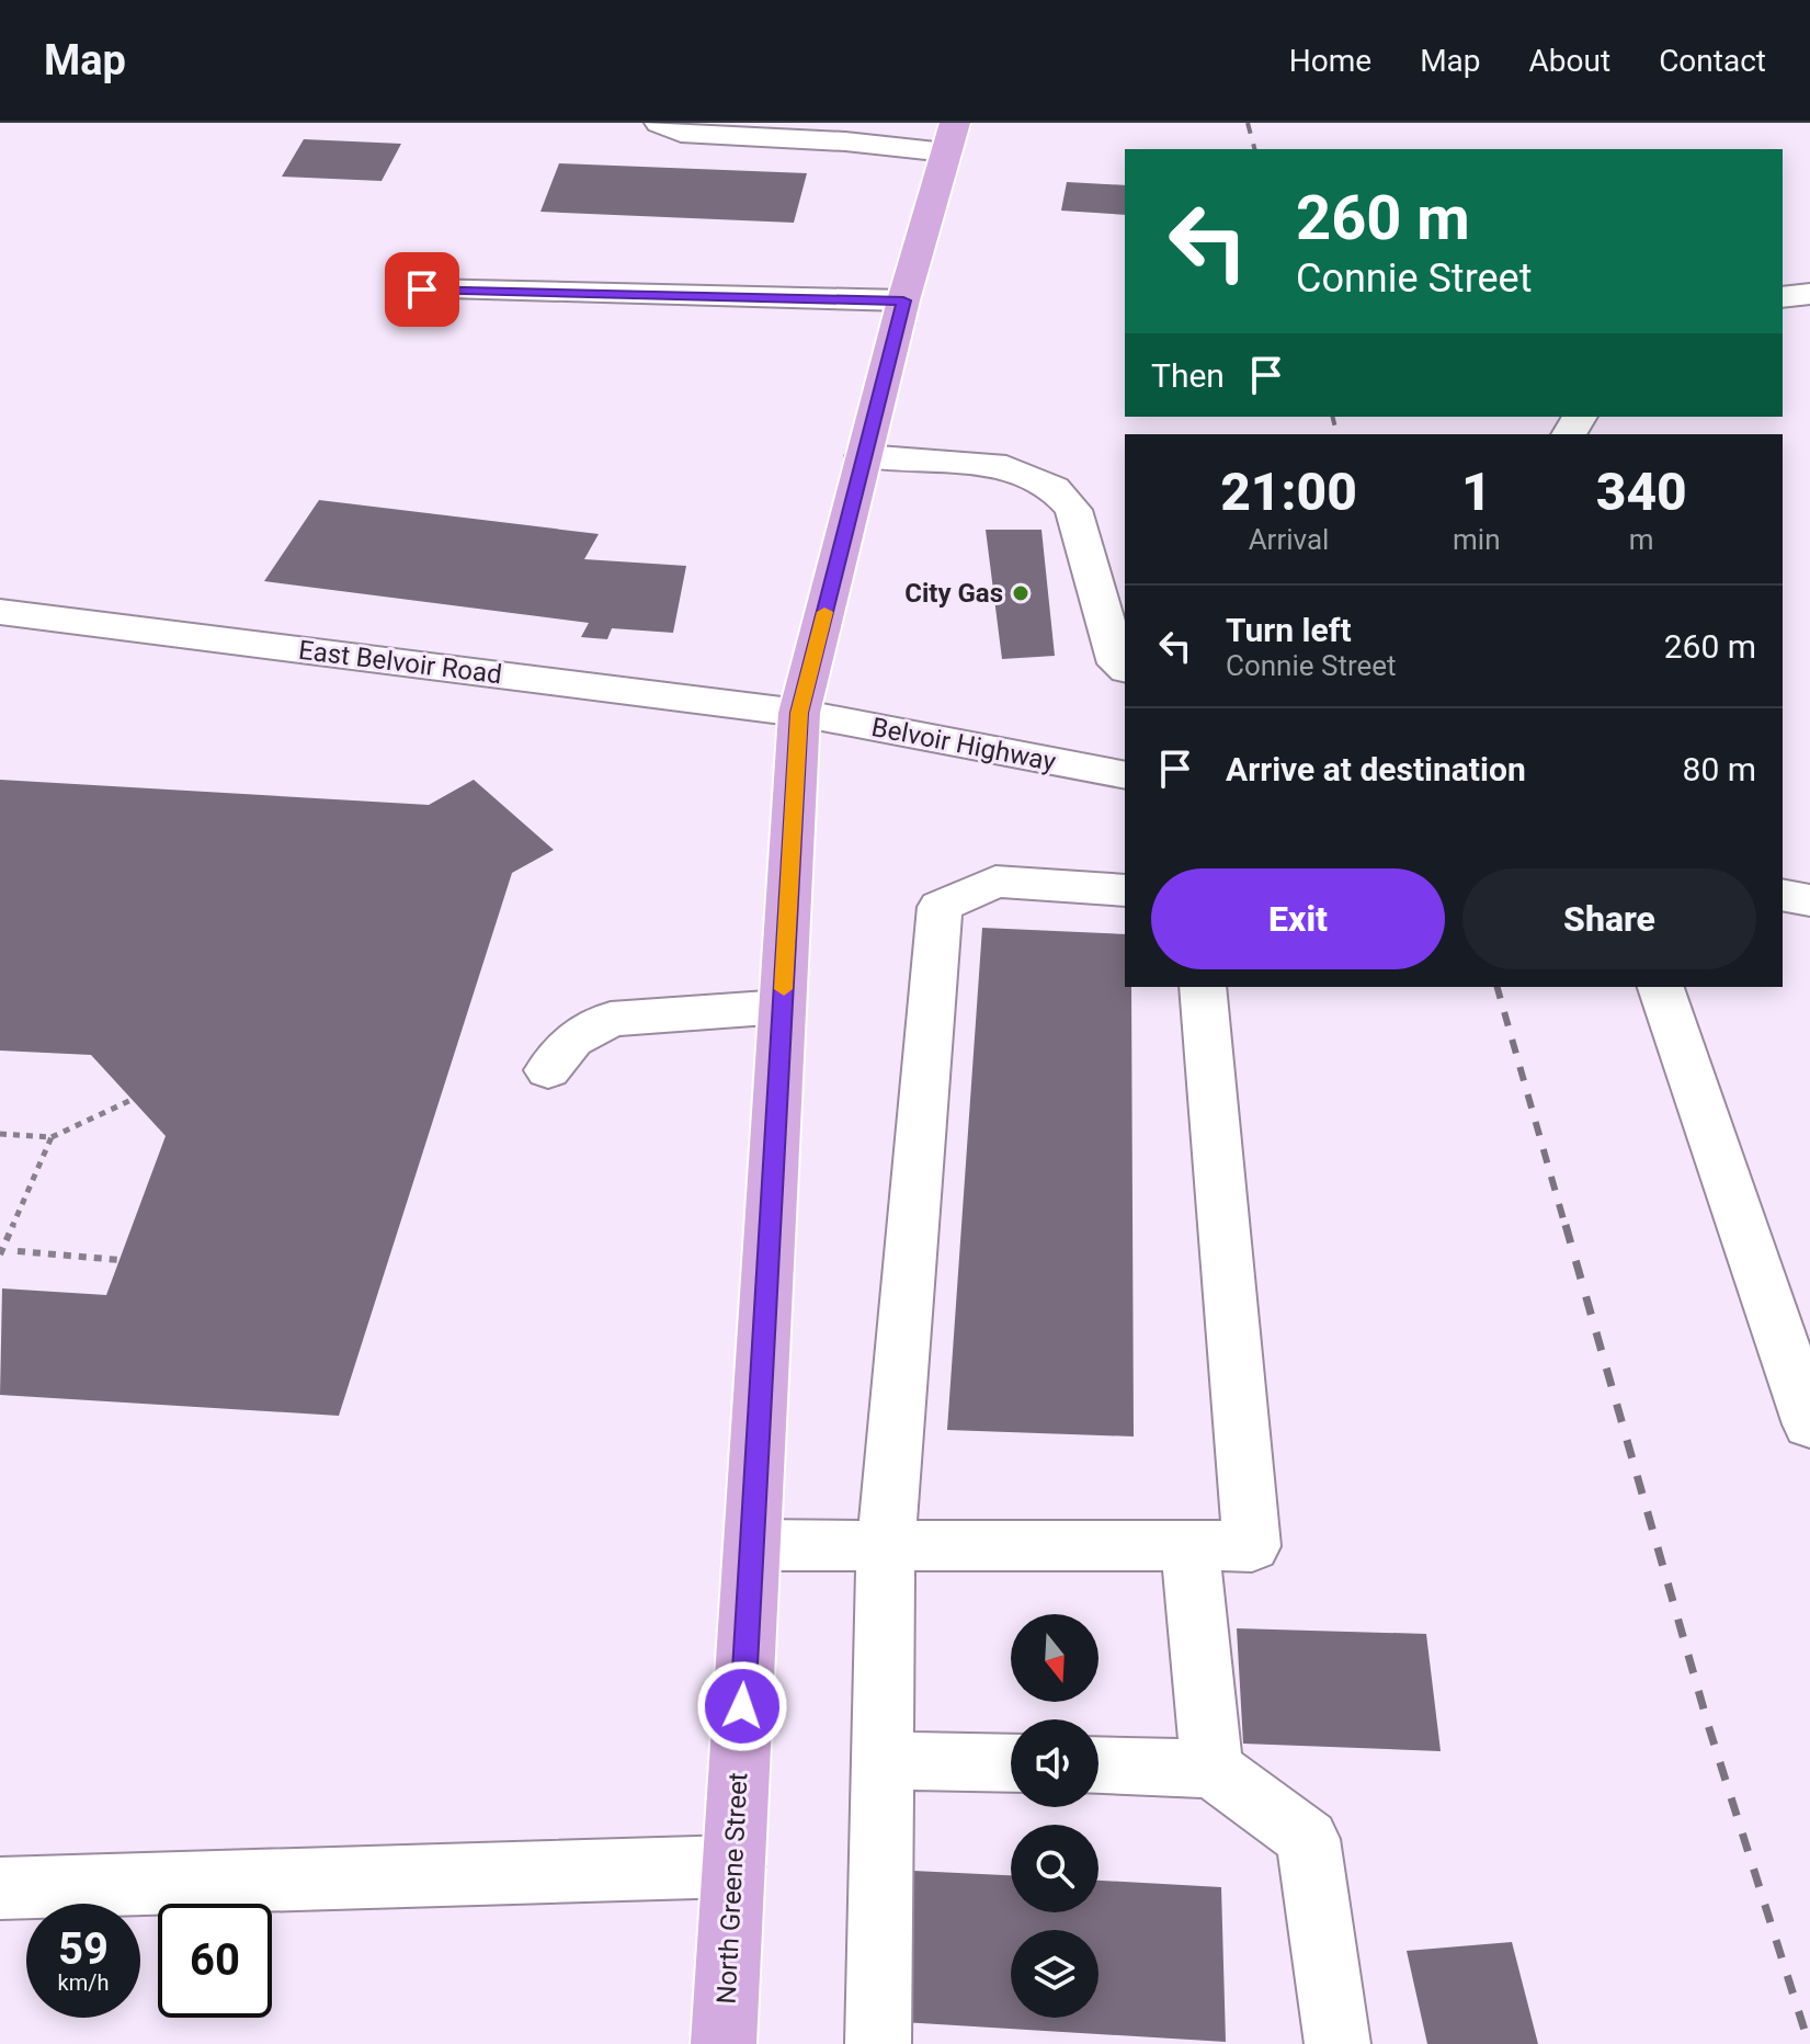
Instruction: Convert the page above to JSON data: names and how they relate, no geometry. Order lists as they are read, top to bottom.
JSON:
{
  "streets": {
    "main road": ["North Greene Street"],
    "street": ["East Belvoir Road", "Belvoir Highway"]
  },
  "crossings": [
    ["East Belvoir Road", "Belvoir Highway"],
    ["East Belvoir Road", "North Greene Street"],
    ["Belvoir Highway", "North Greene Street"]
  ],
  "places": ["City Gas"],
  "north": "bottom",
  "page": {
    "header": "Map",
    "nav": [
      "Home",
      "Map",
      "About",
      "Contact"
    ],
    "turn": ["260 m", "Connie Street"],
    "then": "Then",
    "eta": [
      "21:00",
      "Arrival",
      "1",
      "min",
      "340",
      "m"
    ],
    "list": [
      {
        "name": "Turn left",
        "note": "Connie Street",
        "value": "260 m"
      },
      {
        "name": "Arrive at destination",
        "value": "80 m"
      }
    ],
    "buttons": ["Exit", "Share"],
    "speed": "59 km/h",
    "limit": "60"
  }
}
